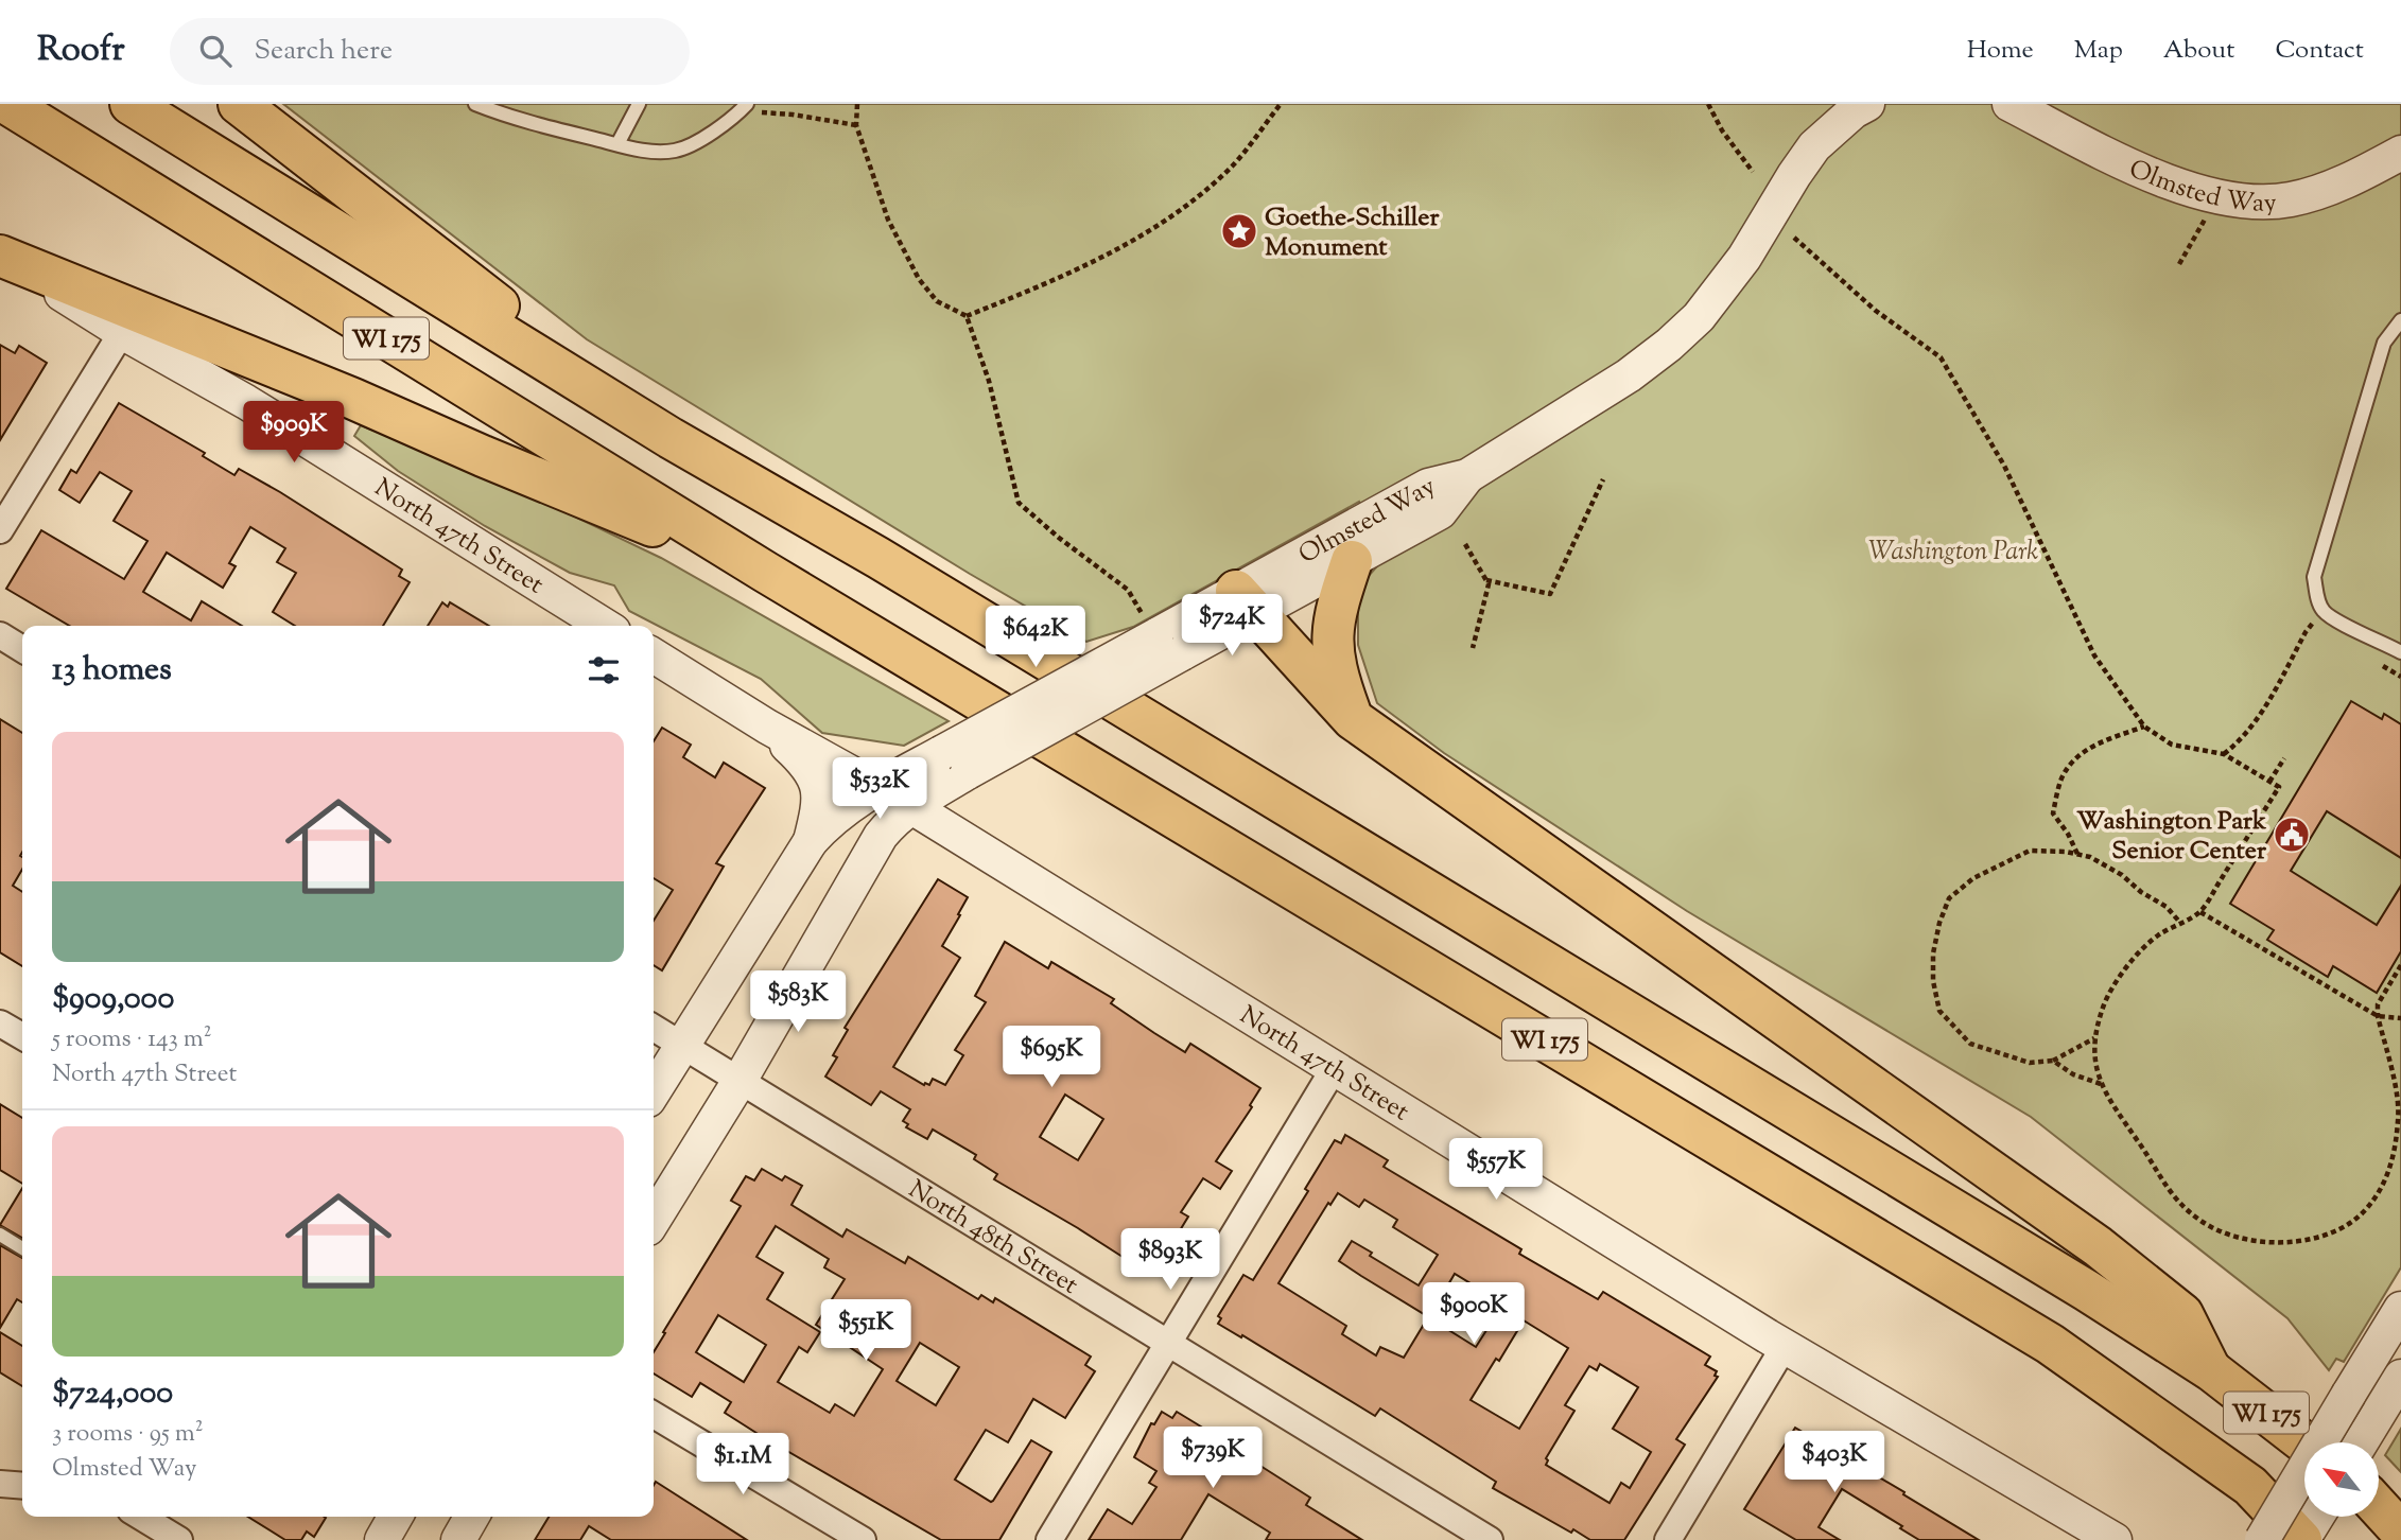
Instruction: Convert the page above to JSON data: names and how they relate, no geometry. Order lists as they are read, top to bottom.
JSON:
{
  "streets": {
    "highway": ["WI 175"],
    "street": ["Olmsted Way", "North 47th Street", "North 48th Street"]
  },
  "crossings": [
    ["Olmsted Way", "North 47th Street"],
    ["Olmsted Way", "North 48th Street"]
  ],
  "parks": ["Washington Park"],
  "places": {
    "place": ["Goethe-Schiller Monument"],
    "public building": ["Washington Park Senior Center"]
  },
  "north": "top left",
  "page": {
    "header": "Roofr",
    "search": "Search here",
    "nav": [
      "Home",
      "Map",
      "About",
      "Contact"
    ],
    "price": [
      "$909K",
      "$724K",
      "$642K",
      "$532K",
      "$583K",
      "$695K",
      "$557K",
      "$893K",
      "$900K",
      "$551K",
      "$739K",
      "$403K",
      "$1.1M"
    ],
    "heading": "13 homes",
    "list": [
      {
        "name": "$909,000",
        "note": "5 rooms · 143 m² · North 47th Street"
      },
      {
        "name": "$724,000",
        "note": "3 rooms · 95 m² · Olmsted Way"
      }
    ]
  }
}
